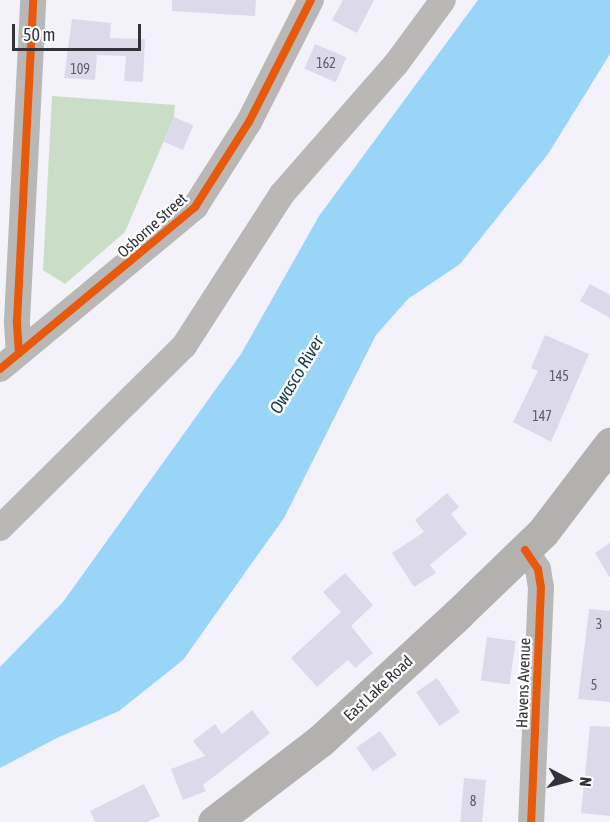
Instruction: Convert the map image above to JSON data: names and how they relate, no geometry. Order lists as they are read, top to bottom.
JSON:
{
  "streets": {
    "main road": ["East Lake Road"],
    "street": ["Osborne Street", "Havens Avenue"]
  },
  "crossings": [
    ["Havens Avenue", "East Lake Road"]
  ],
  "water": ["Owasco River"],
  "house_numbers": [
    "162",
    "109",
    "145",
    "147",
    "3",
    "5",
    "8"
  ],
  "scale_bar": "50 m",
  "north": "right"
}
